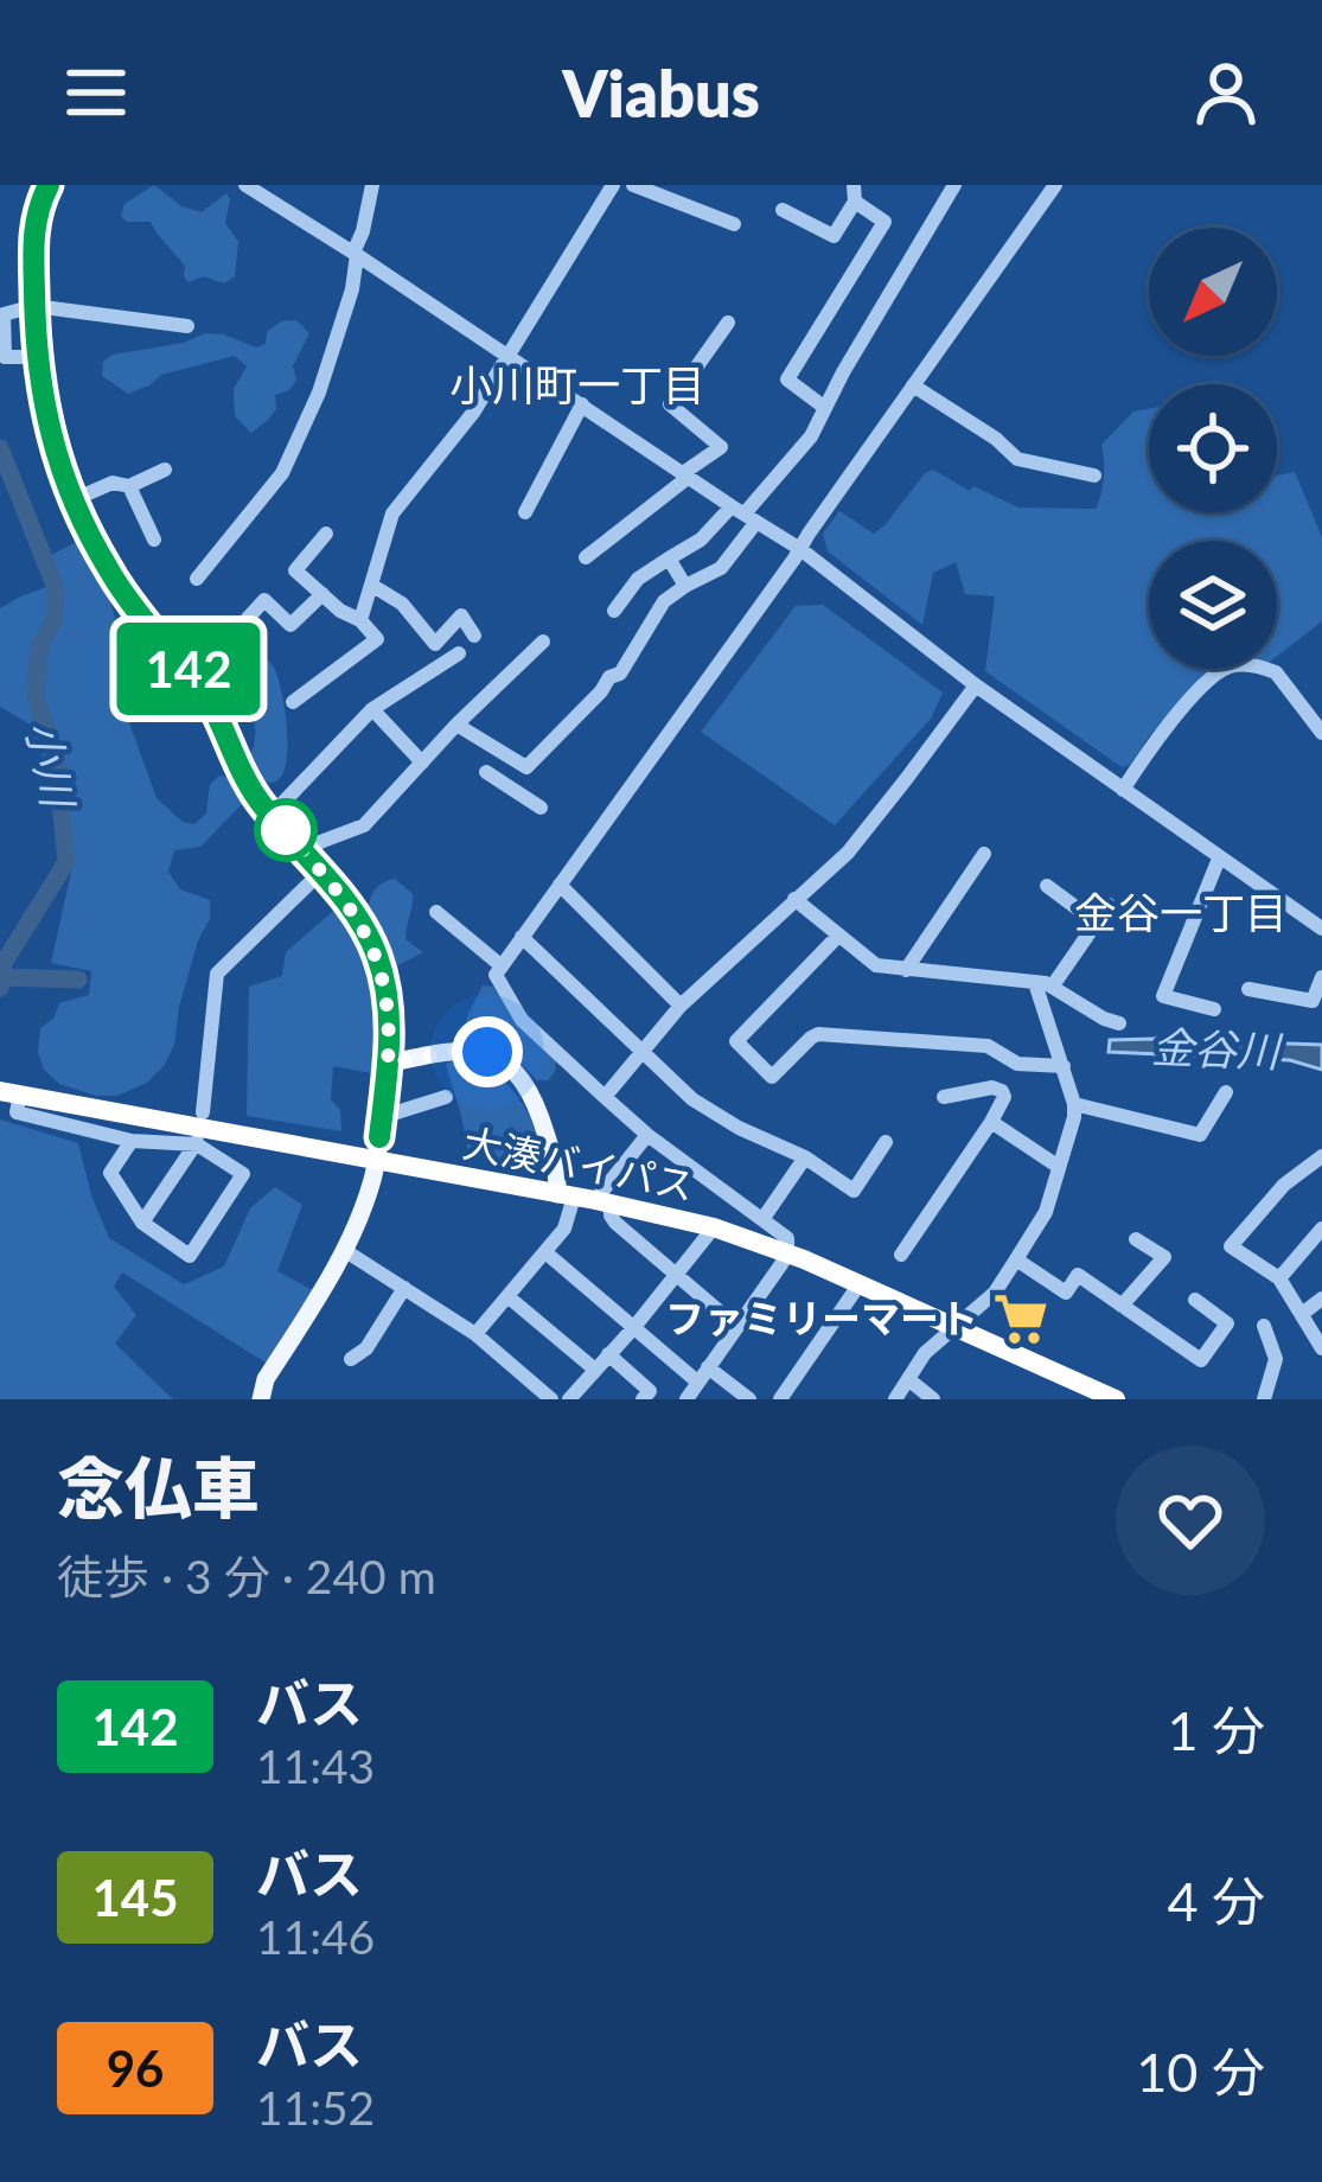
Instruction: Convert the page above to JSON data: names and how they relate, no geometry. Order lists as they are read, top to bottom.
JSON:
{
  "streets": {
    "highway": ["大湊バイパス"]
  },
  "districts": ["小川町一丁目", "金谷一丁目"],
  "water": ["小川", "金谷川"],
  "places": {
    "supermarket": ["ファミリーマート"]
  },
  "lines": ["bus line 142"],
  "north": "bottom left",
  "page": {
    "header": "Viabus",
    "on_map": "142",
    "heading": ["念仏車", "徒歩 · 3 分 · 240 m"],
    "list": [
      {
        "mark": "142",
        "name": "バス",
        "note": "11:43",
        "value": "1 分"
      },
      {
        "mark": "145",
        "name": "バス",
        "note": "11:46",
        "value": "4 分"
      },
      {
        "mark": "96",
        "name": "バス",
        "note": "11:52",
        "value": "10 分"
      }
    ]
  }
}
